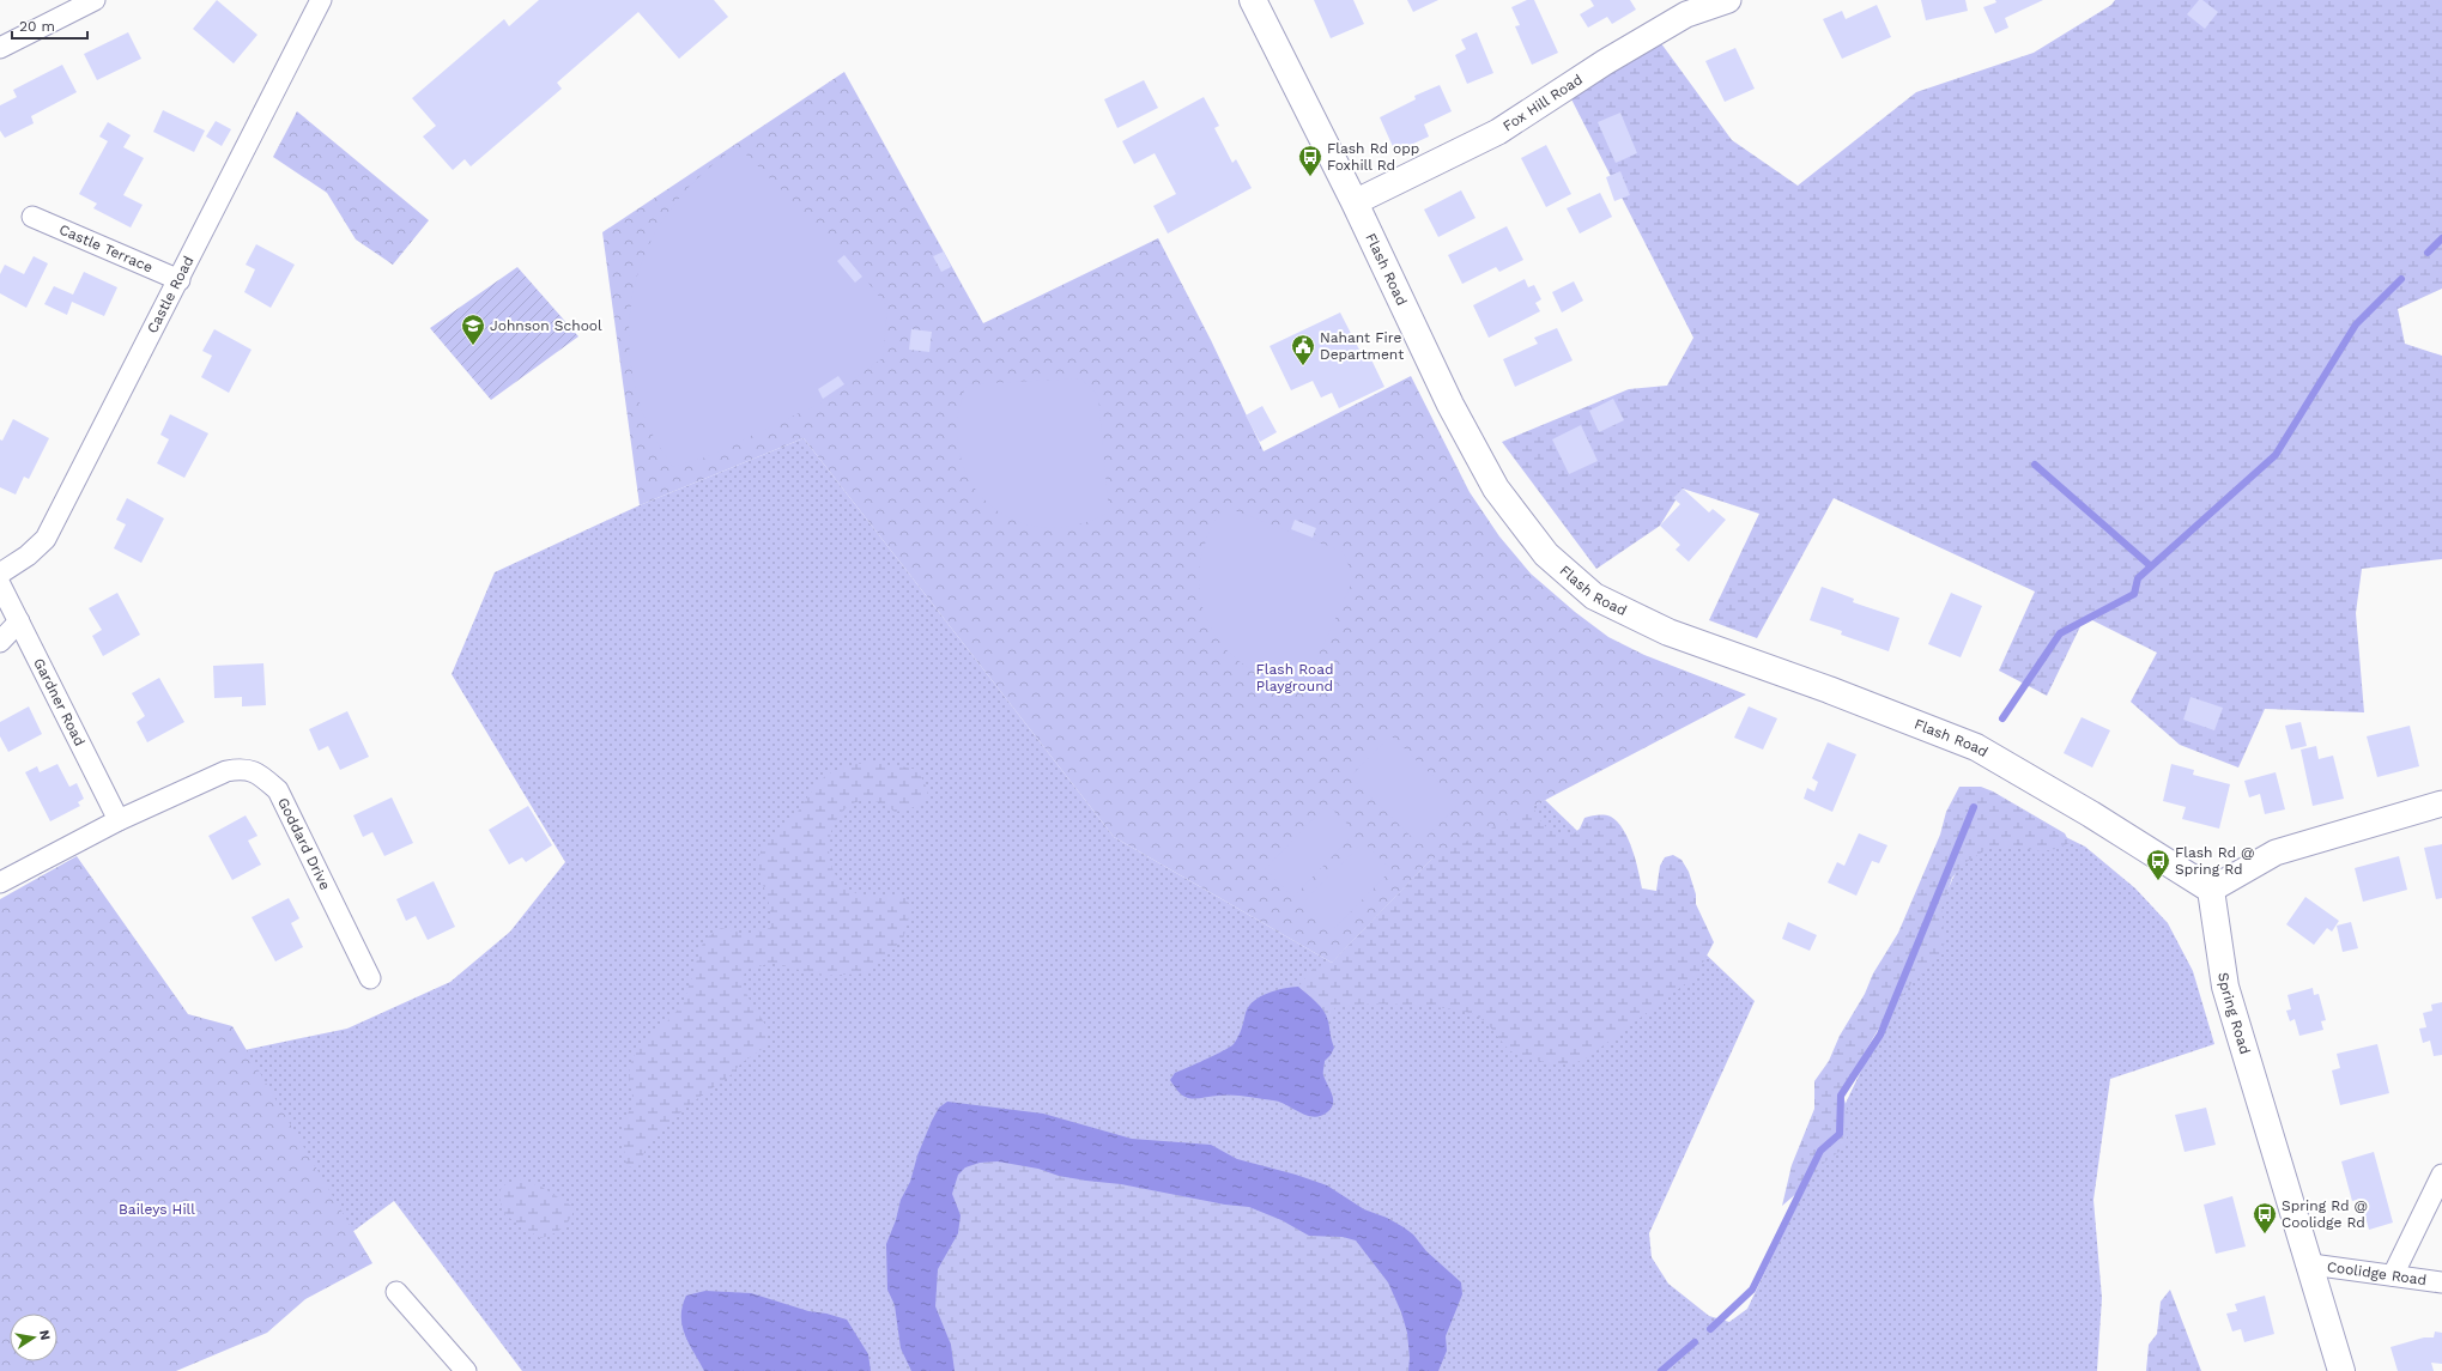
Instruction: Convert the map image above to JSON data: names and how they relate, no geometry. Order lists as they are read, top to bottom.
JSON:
{
  "streets": {
    "main road": ["Flash Road", "Spring Road"],
    "street": [
      "Fox Hill Road",
      "Castle Terrace",
      "Castle Road",
      "Gardner Road",
      "Goddard Drive",
      "Coolidge Road"
    ]
  },
  "crossings": [
    ["Fox Hill Road", "Flash Road"],
    ["Castle Terrace", "Castle Road"],
    ["Flash Road", "Spring Road"],
    ["Gardner Road", "Goddard Drive"],
    ["Spring Road", "Coolidge Road"]
  ],
  "parks": ["Flash Road Playground", "Baileys Hill"],
  "places": {
    "bus stop": ["Flash Rd opp Foxhill Rd", "Flash Rd @ Spring Rd", "Spring Rd @ Coolidge Rd"],
    "school or university": ["Johnson School"],
    "public building": ["Nahant Fire Department"]
  },
  "scale_bar": "20 m",
  "north": "right"
}
